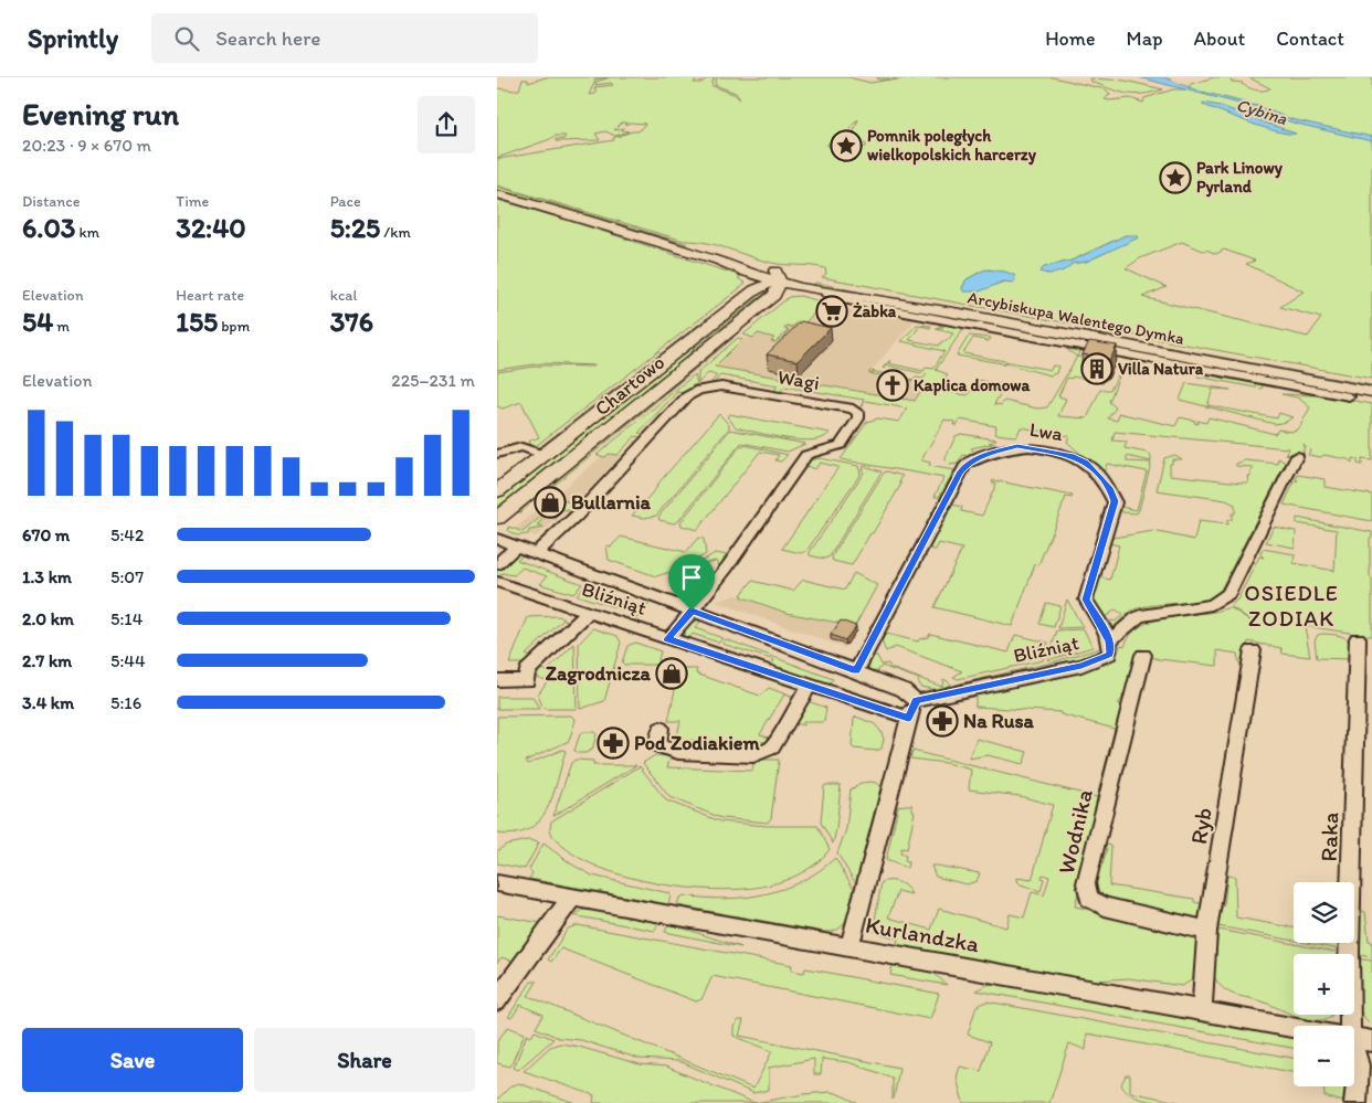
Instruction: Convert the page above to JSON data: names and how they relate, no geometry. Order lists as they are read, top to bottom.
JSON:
{
  "streets": {
    "street": [
      "Arcybiskupa Walentego Dymka",
      "Wagi",
      "Chartowo",
      "Lwa",
      "Bliźniąt",
      "Ryb",
      "Wodnika",
      "Raka",
      "Kurlandzka"
    ]
  },
  "crossings": [
    ["Arcybiskupa Walentego Dymka", "Chartowo"],
    ["Wagi", "Bliźniąt"],
    ["Lwa", "Bliźniąt"],
    ["Ryb", "Wodnika"],
    ["Ryb", "Kurlandzka"]
  ],
  "districts": ["OSIEDLE ZODIAK"],
  "water": ["Cybina"],
  "places": {
    "place": ["Pomnik poległych wielkopolskich harcerzy", "Park Linowy Pyrland"],
    "supermarket": ["Żabka"],
    "building": ["Villa Natura"],
    "church": ["Kaplica domowa"],
    "shop": ["Bullarnia", "Zagrodnicza"],
    "pharmacy": ["Na Rusa", "Pod Zodiakiem"]
  },
  "page": {
    "header": "Sprintly",
    "search": "Search here",
    "nav": [
      "Home",
      "Map",
      "About",
      "Contact"
    ],
    "heading": ["Evening run", "20:23 · 9 × 670 m"],
    "stats": [
      ["Distance", "6.03 km"],
      ["Time", "32:40"],
      ["Pace", "5:25 /km"],
      ["Elevation", "54 m"],
      ["Heart rate", "155 bpm"],
      ["kcal", "376"]
    ],
    "chart": ["Elevation", "225–231 m"],
    "list": [
      {
        "name": "670 m",
        "note": "5:42"
      },
      {
        "name": "1.3 km",
        "note": "5:07"
      },
      {
        "name": "2.0 km",
        "note": "5:14"
      },
      {
        "name": "2.7 km",
        "note": "5:44"
      },
      {
        "name": "3.4 km",
        "note": "5:16"
      }
    ],
    "map_buttons": ["+", "−"],
    "buttons": ["Save", "Share"]
  }
}
